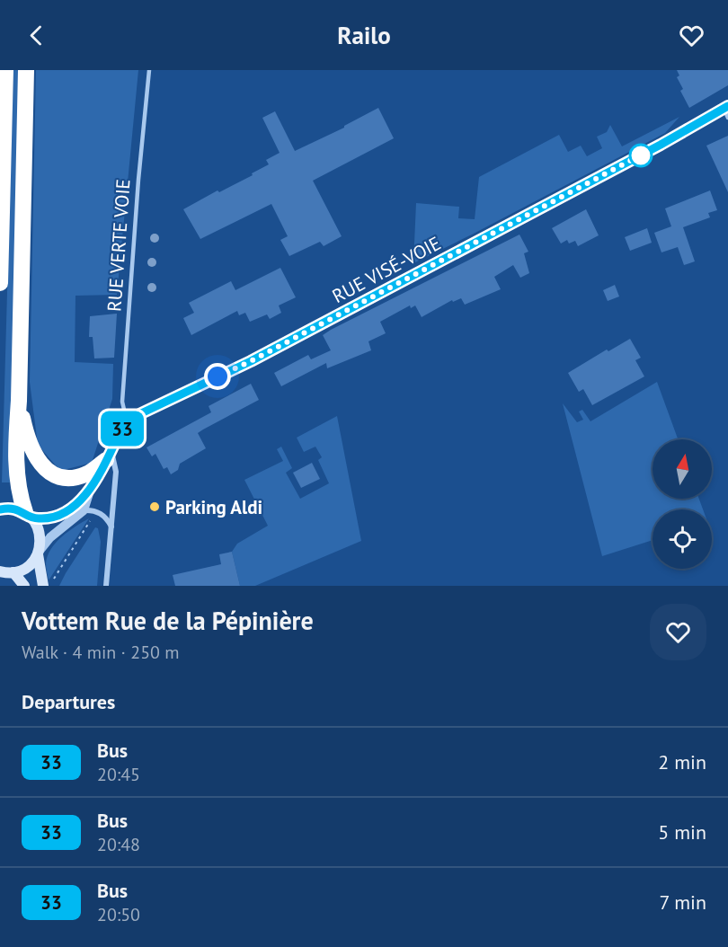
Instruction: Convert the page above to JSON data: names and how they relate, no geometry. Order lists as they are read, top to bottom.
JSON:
{
  "streets": {
    "street": ["RUE VISÉ-VOIE"],
    "lane": ["RUE VERTE VOIE"]
  },
  "crossings": [
    ["RUE VERTE VOIE", "RUE VISÉ-VOIE"]
  ],
  "places": ["Parking Aldi"],
  "lines": ["bus line 33"],
  "north": "top",
  "page": {
    "header": "Railo",
    "on_map": "33",
    "heading": [
      ["Vottem Rue de la Pépinière", "Walk · 4 min · 250 m"],
      "Departures"
    ],
    "list": [
      {
        "mark": "33",
        "name": "Bus",
        "note": "20:45",
        "value": "2 min"
      },
      {
        "mark": "33",
        "name": "Bus",
        "note": "20:48",
        "value": "5 min"
      },
      {
        "mark": "33",
        "name": "Bus",
        "note": "20:50",
        "value": "7 min"
      }
    ]
  }
}
